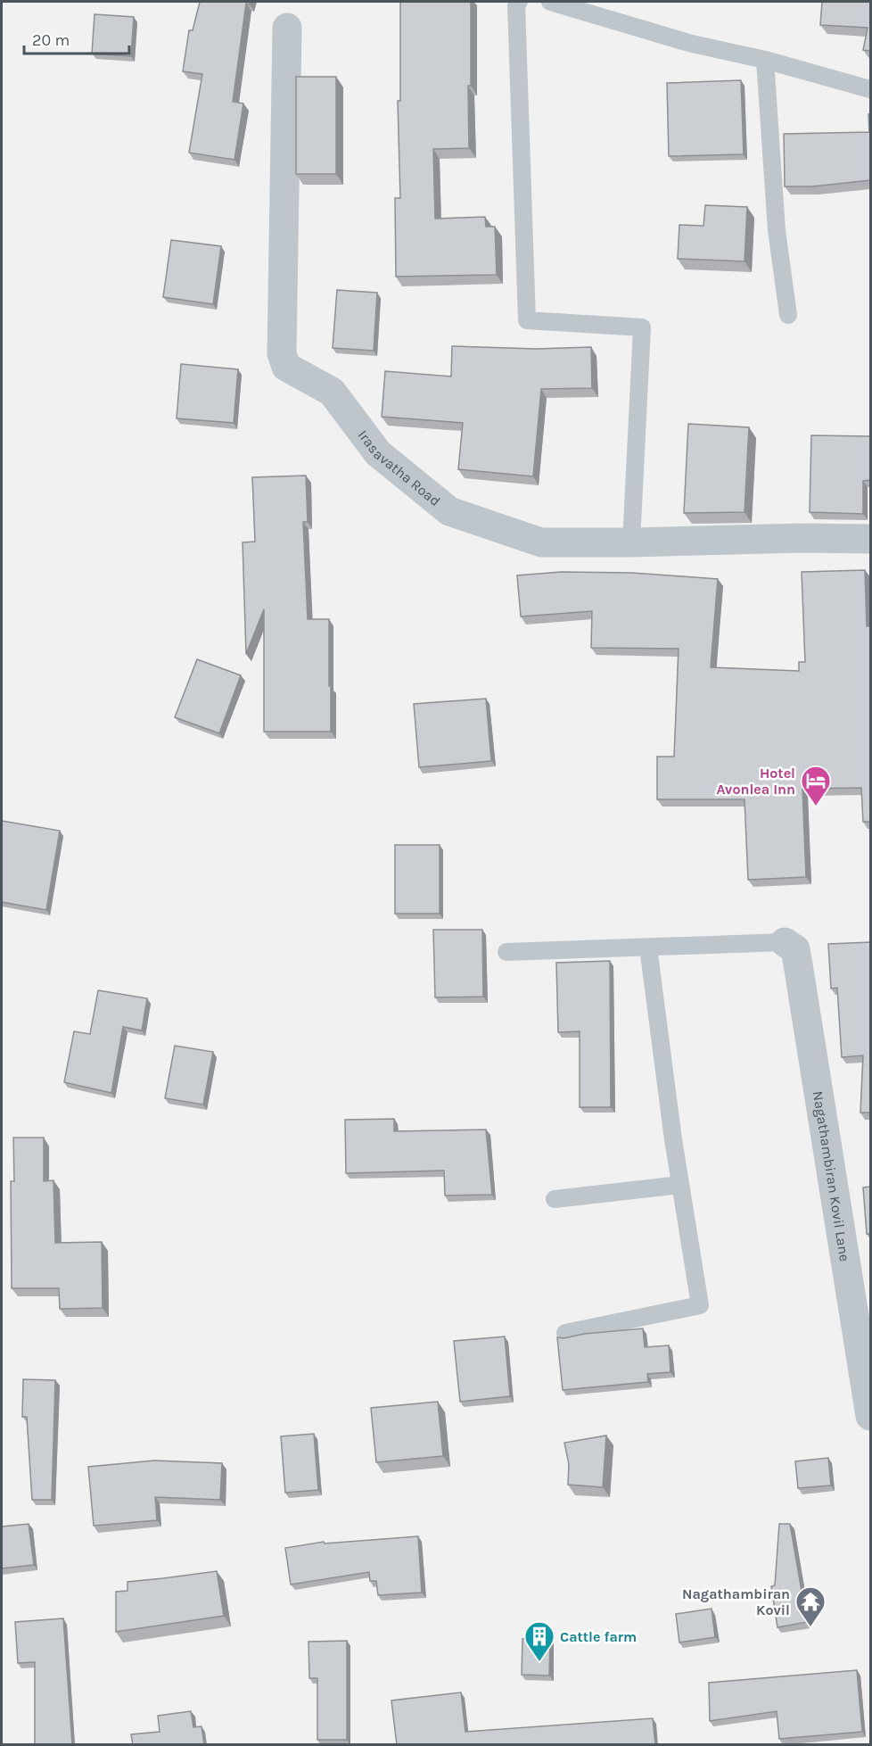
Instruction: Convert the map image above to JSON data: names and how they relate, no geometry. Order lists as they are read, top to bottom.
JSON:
{
  "streets": {
    "street": ["Irasavatha Road", "Nagathambiran Kovil Lane"]
  },
  "places": {
    "hotel": ["Hotel Avonlea Inn"],
    "temple": ["Nagathambiran Kovil"],
    "building": ["Cattle farm"]
  },
  "scale_bar": "20 m"
}
